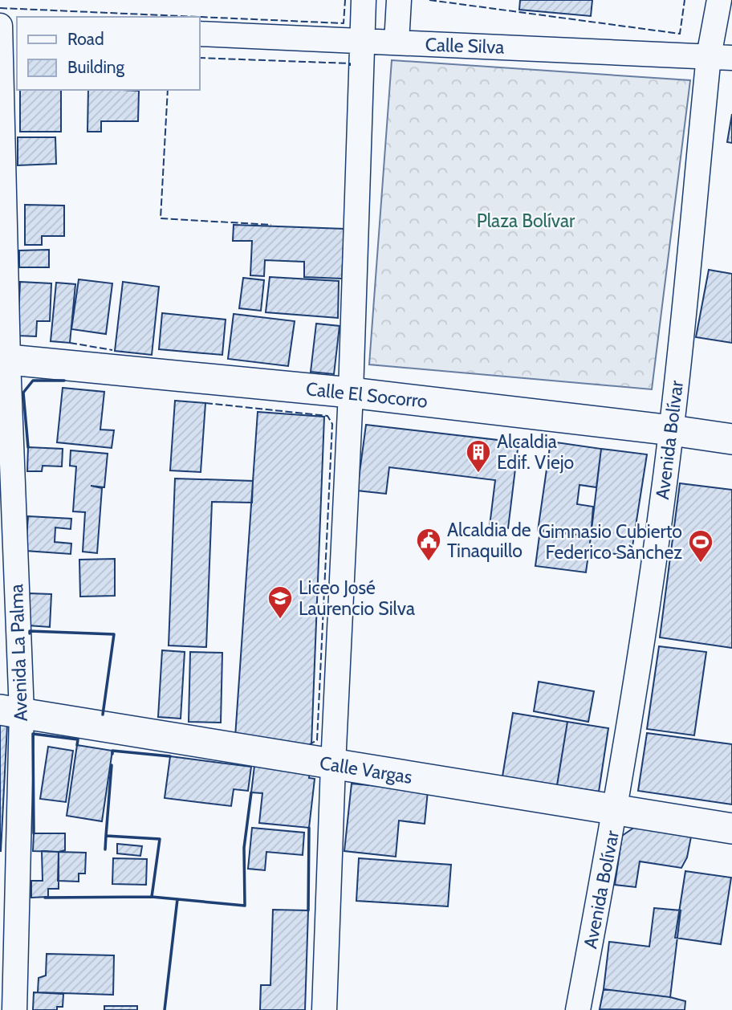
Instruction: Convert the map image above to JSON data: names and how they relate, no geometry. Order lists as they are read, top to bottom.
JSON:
{
  "streets": {
    "street": [
      "Calle Silva",
      "Calle El Socorro",
      "Avenida Bolívar",
      "Avenida La Palma",
      "Calle Vargas"
    ]
  },
  "crossings": [
    ["Calle Silva", "Avenida Bolívar"],
    ["Calle El Socorro", "Avenida Bolívar"],
    ["Calle El Socorro", "Avenida La Palma"],
    ["Avenida Bolívar", "Calle Vargas"],
    ["Avenida La Palma", "Calle Vargas"]
  ],
  "parks": ["Plaza Bolívar"],
  "places": {
    "building": ["Alcaldia Edif. Viejo"],
    "public building": ["Alcaldia de Tinaquillo"],
    "sports": ["Gimnasio Cubierto Federico Sànchez"],
    "school or university": ["Liceo José Laurencio Silva"]
  },
  "legend": ["Road", "Building"]
}
